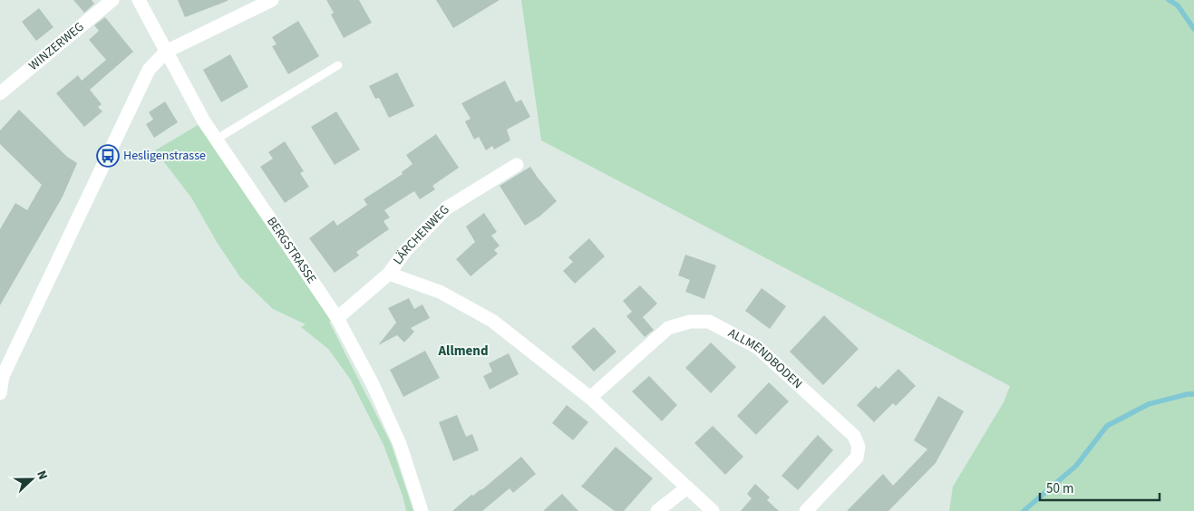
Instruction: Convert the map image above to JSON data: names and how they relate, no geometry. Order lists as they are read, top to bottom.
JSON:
{
  "streets": {
    "street": [
      "WINZERWEG",
      "LÄRCHENWEG",
      "BERGSTRASSE",
      "ALLMENDBODEN"
    ]
  },
  "crossings": [
    ["LÄRCHENWEG", "BERGSTRASSE"]
  ],
  "districts": ["Allmend"],
  "places": {
    "bus stop": ["Hesligenstrasse"]
  },
  "scale_bar": "50 m",
  "north": "right"
}
